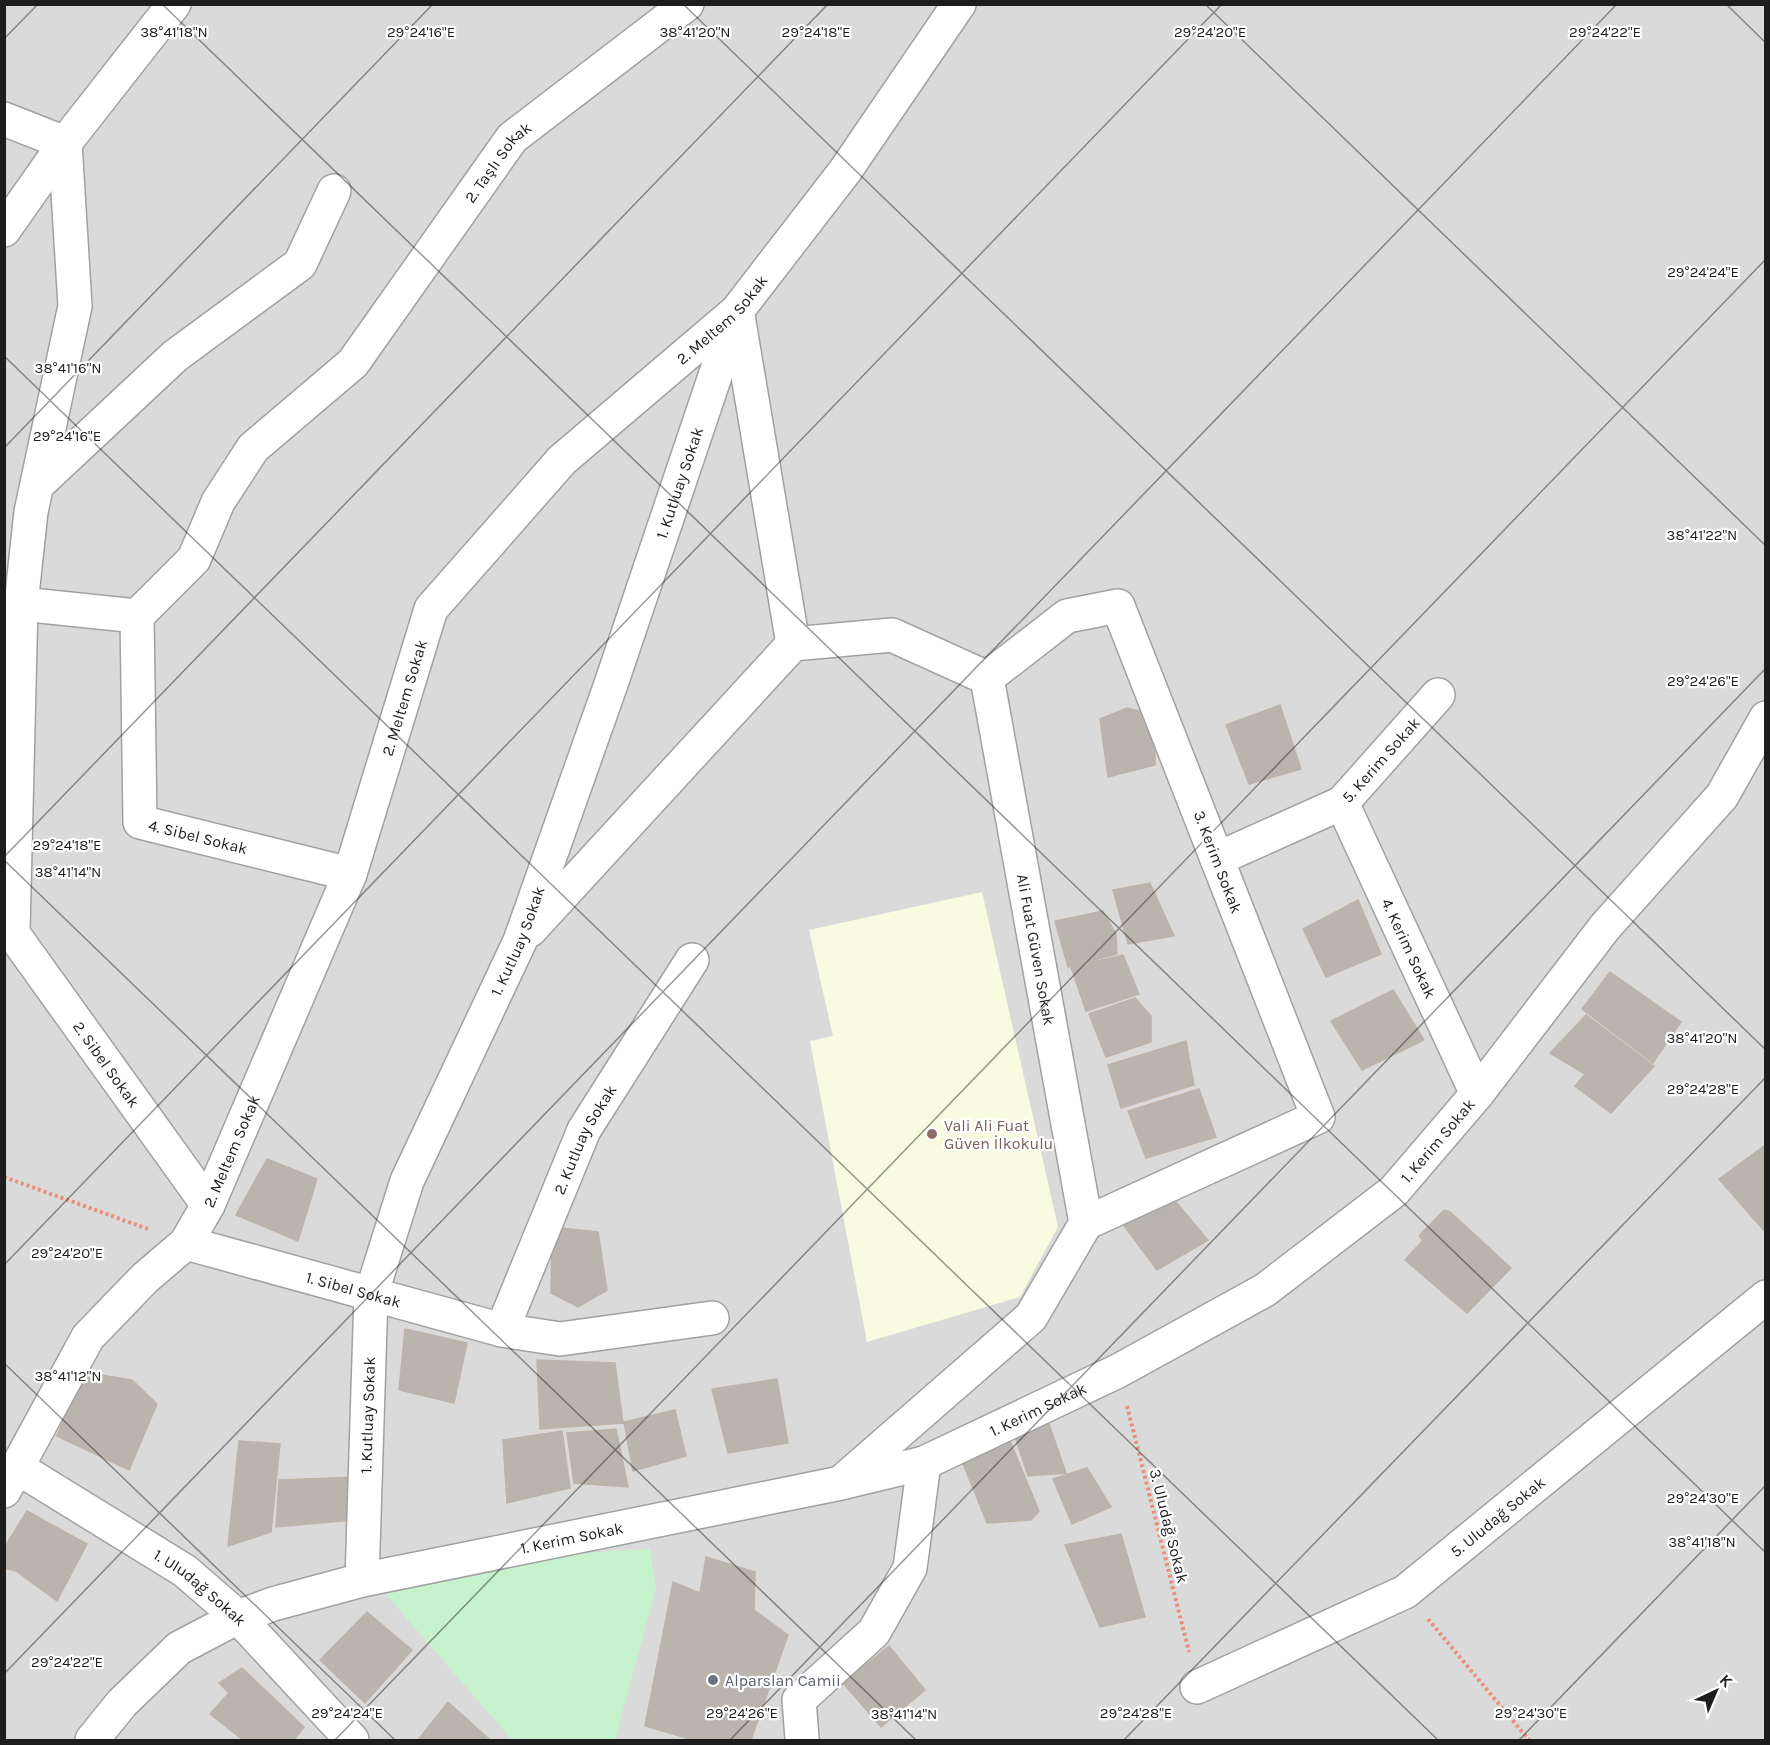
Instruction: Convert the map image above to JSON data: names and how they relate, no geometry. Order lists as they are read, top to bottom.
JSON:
{
  "streets": {
    "street": [
      "2. Taşlı Sokak",
      "2. Meltem Sokak",
      "1. Kutluay Sokak",
      "5. Kerim Sokak",
      "4. Sibel Sokak",
      "3. Kerim Sokak",
      "4. Kerim Sokak",
      "Ali Fuat Güven Sokak",
      "2. Sibel Sokak",
      "2. Kutluay Sokak",
      "1. Kerim Sokak",
      "1. Sibel Sokak",
      "5. Uludağ Sokak",
      "1. Uludağ Sokak"
    ],
    "path": ["3. Uludağ Sokak"]
  },
  "crossings": [
    ["2. Taşlı Sokak", "4. Sibel Sokak"],
    ["2. Meltem Sokak", "1. Kutluay Sokak"],
    ["2. Meltem Sokak", "4. Sibel Sokak"],
    ["2. Meltem Sokak", "2. Sibel Sokak"],
    ["2. Meltem Sokak", "1. Sibel Sokak"],
    ["2. Meltem Sokak", "1. Uludağ Sokak"],
    ["1. Kutluay Sokak", "1. Kerim Sokak"],
    ["1. Kutluay Sokak", "1. Sibel Sokak"],
    ["5. Kerim Sokak", "3. Kerim Sokak"],
    ["5. Kerim Sokak", "4. Kerim Sokak"],
    ["3. Kerim Sokak", "Ali Fuat Güven Sokak"],
    ["4. Kerim Sokak", "1. Kerim Sokak"],
    ["2. Kutluay Sokak", "1. Sibel Sokak"],
    ["1. Kerim Sokak", "3. Uludağ Sokak"],
    ["1. Kerim Sokak", "1. Uludağ Sokak"],
    ["5. Uludağ Sokak", "3. Uludağ Sokak"]
  ],
  "places": ["Vali Ali Fuat Güven İlkokulu", "Alparslan Camii"],
  "north": "top right",
  "coordinates": [
    "38°41'18\"N",
    "38°41'20\"N",
    "29°24'16\"E",
    "29°24'18\"E",
    "29°24'20\"E",
    "29°24'22\"E",
    "29°24'24\"E",
    "38°41'16\"N",
    "38°41'22\"N",
    "29°24'26\"E",
    "38°41'14\"N",
    "29°24'28\"E",
    "38°41'12\"N",
    "29°24'30\"E"
  ]
}
